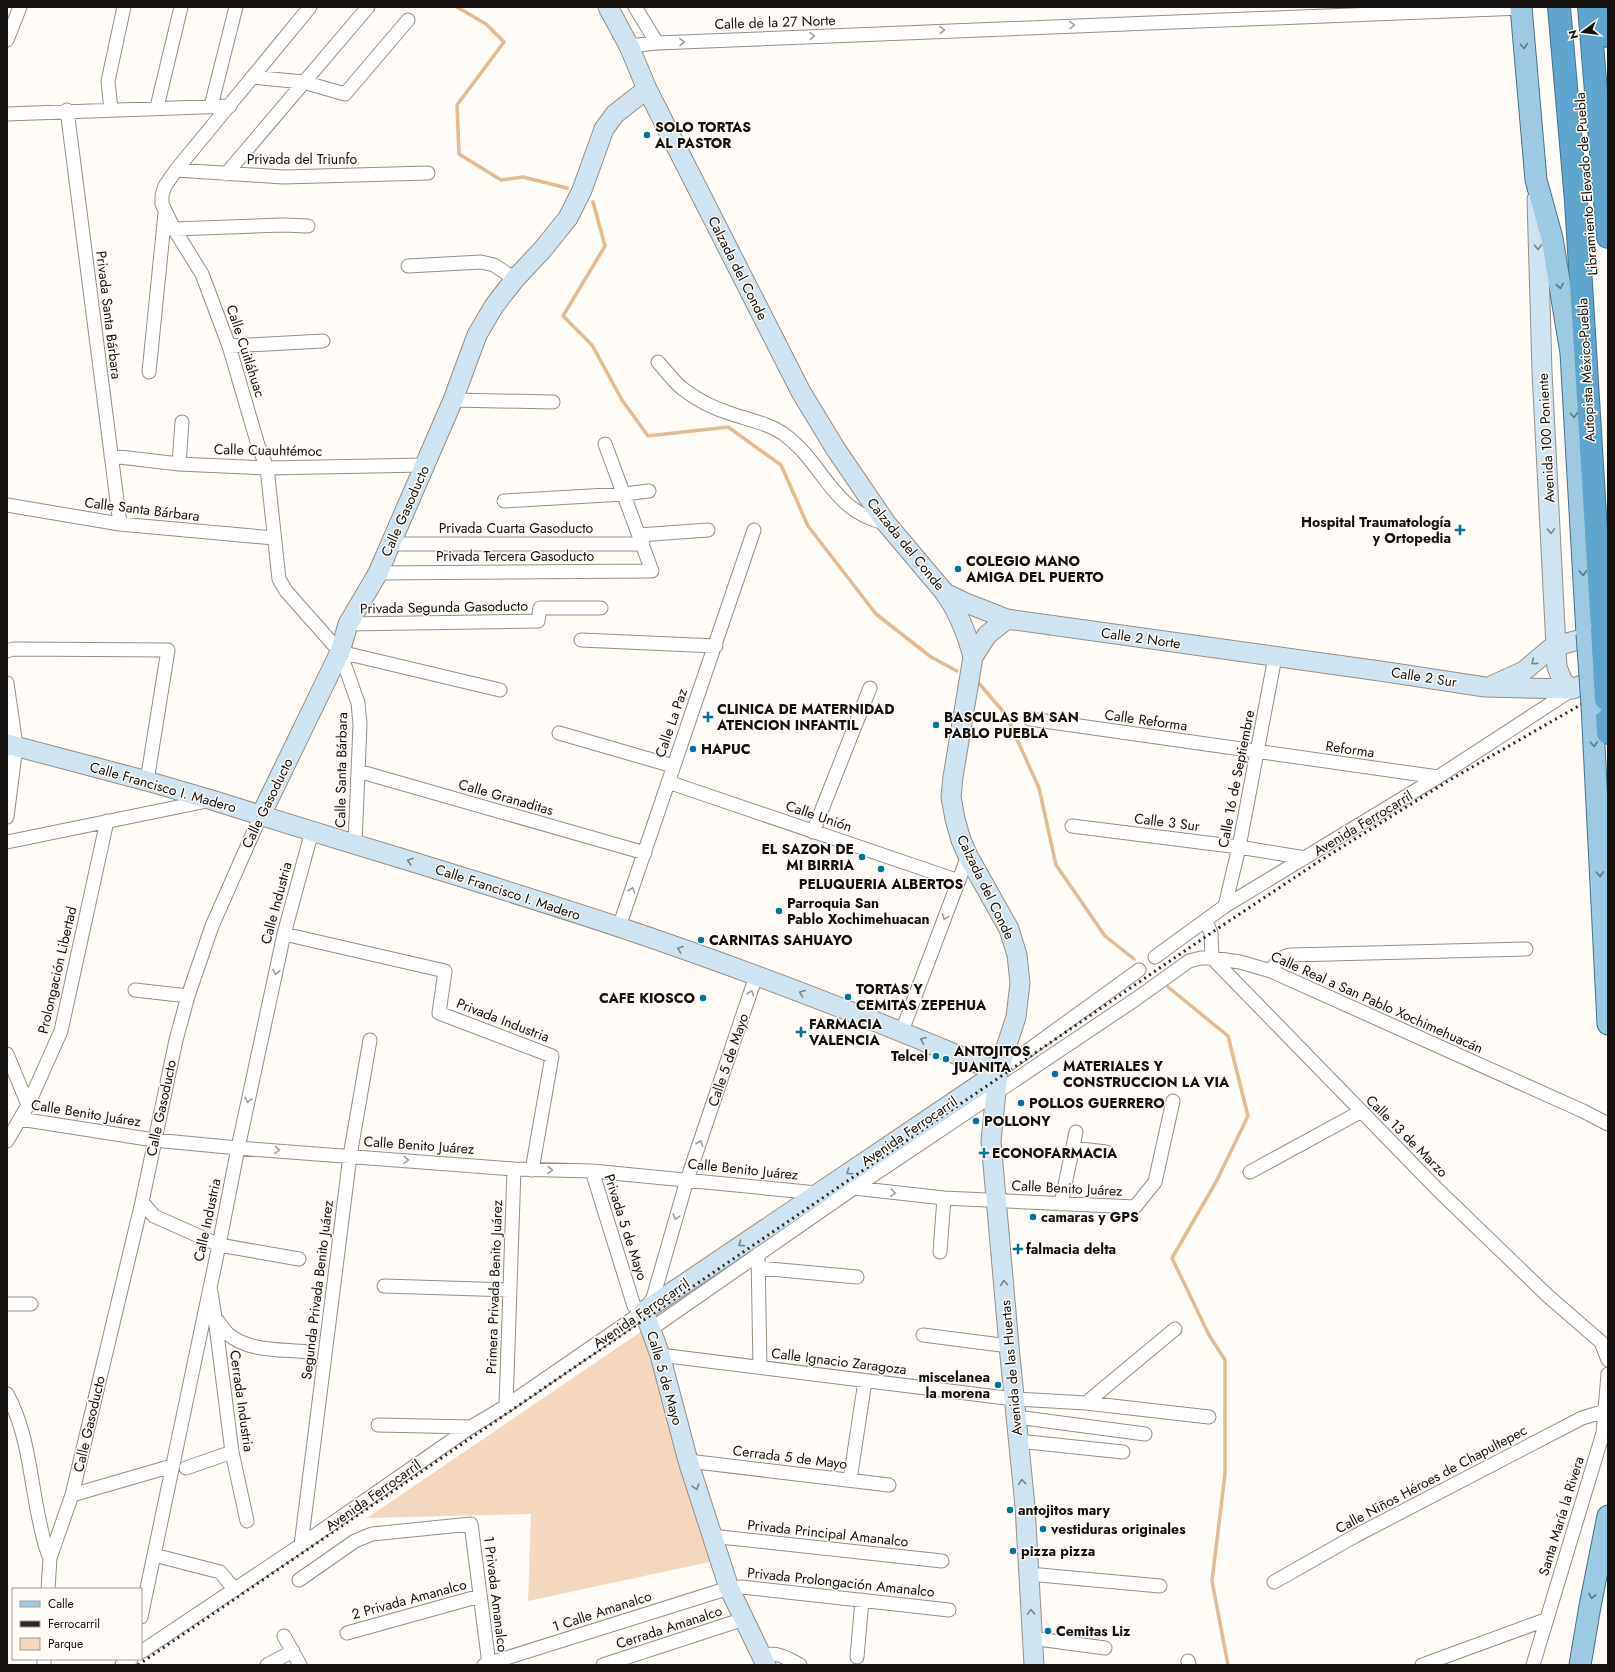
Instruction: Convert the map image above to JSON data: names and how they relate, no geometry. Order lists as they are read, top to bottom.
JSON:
{
  "streets": {
    "highway": ["Libramiento Elevado de Puebla", "Autopista México-Puebla"],
    "street": [
      "Calle de la 27 Norte",
      "Privada del Triunfo",
      "Calzada del Conde",
      "Privada Santa Bárbara",
      "Calle Cuitláhuac",
      "Avenida 100 Poniente",
      "Calle Cuauhtémoc",
      "Calle Santa Bárbara",
      "Calle Gasoducto",
      "Privada Cuarta Gasoducto",
      "Privada Tercera Gasoducto",
      "Privada Segunda Gasoducto",
      "Calle 2 Norte",
      "Calle 2 Sur",
      "Calle Reforma",
      "Calle La Paz",
      "Reforma",
      "Calle 16 de Septiembre",
      "Calle Francisco I. Madero",
      "Calle Granaditas",
      "Calle Unión",
      "Calle 3 Sur",
      "Avenida Ferrocarril",
      "Calle Industria",
      "Prolongación Libertad",
      "Calle Real a San Pablo Xochimehuacán",
      "Privada Industria",
      "Calle 5 de Mayo",
      "Calle Benito Juárez",
      "Calle 13 de Marzo",
      "Privada 5 de Mayo",
      "Primera Privada Benito Juárez",
      "Segunda Privada Benito Juárez",
      "Calle Ignacio Zaragoza",
      "Avenida de las Huertas",
      "Cerrada Industria",
      "Cerrada 5 de Mayo",
      "Calle Niños Héroes de Chapultepec",
      "Santa María la Rivera",
      "Privada Principal Amanalco",
      "Privada Prolongación Amanalco",
      "1 Privada Amanalco",
      "2 Privada Amanalco",
      "1 Calle Amanalco",
      "Cerrada Amanalco"
    ]
  },
  "crossings": [
    ["Calle de la 27 Norte", "Calzada del Conde"],
    ["Privada del Triunfo", "Calle Cuitláhuac"],
    ["Calzada del Conde", "Calle Gasoducto"],
    ["Calzada del Conde", "Calle 2 Norte"],
    ["Calzada del Conde", "Calle Francisco I. Madero"],
    ["Calzada del Conde", "Avenida Ferrocarril"],
    ["Calzada del Conde", "Avenida de las Huertas"],
    ["Privada Santa Bárbara", "Calle Cuauhtémoc"],
    ["Privada Santa Bárbara", "Calle Santa Bárbara"],
    ["Calle Cuitláhuac", "Calle Cuauhtémoc"],
    ["Calle Cuitláhuac", "Calle Santa Bárbara"],
    ["Calle Cuitláhuac", "Calle Gasoducto"],
    ["Avenida 100 Poniente", "Calle 2 Sur"],
    ["Avenida 100 Poniente", "Avenida Ferrocarril"],
    ["Calle Cuauhtémoc", "Calle Gasoducto"],
    ["Calle Santa Bárbara", "Calle Gasoducto"],
    ["Calle Santa Bárbara", "Calle Francisco I. Madero"],
    ["Calle Santa Bárbara", "Calle Granaditas"],
    ["Calle Gasoducto", "Privada Cuarta Gasoducto"],
    ["Calle Gasoducto", "Privada Tercera Gasoducto"],
    ["Calle Gasoducto", "Privada Segunda Gasoducto"],
    ["Calle Gasoducto", "Calle Francisco I. Madero"],
    ["Calle Gasoducto", "Calle Benito Juárez"],
    ["Privada Cuarta Gasoducto", "Privada Tercera Gasoducto"],
    ["Calle 2 Norte", "Calle 2 Sur"],
    ["Calle 2 Norte", "Calle 16 de Septiembre"],
    ["Calle 2 Sur", "Calle 16 de Septiembre"],
    ["Calle 2 Sur", "Avenida Ferrocarril"],
    ["Calle Reforma", "Reforma"],
    ["Calle Reforma", "Calle 16 de Septiembre"],
    ["Calle La Paz", "Calle Francisco I. Madero"],
    ["Calle La Paz", "Calle Granaditas"],
    ["Calle La Paz", "Calle Unión"],
    ["Reforma", "Calle 16 de Septiembre"],
    ["Reforma", "Avenida Ferrocarril"],
    ["Calle 16 de Septiembre", "Calle 3 Sur"],
    ["Calle 16 de Septiembre", "Avenida Ferrocarril"],
    ["Calle Francisco I. Madero", "Avenida Ferrocarril"],
    ["Calle Francisco I. Madero", "Calle Industria"],
    ["Calle Francisco I. Madero", "Calle 5 de Mayo"],
    ["Calle Francisco I. Madero", "Avenida de las Huertas"],
    ["Calle 3 Sur", "Avenida Ferrocarril"],
    ["Avenida Ferrocarril", "Calle 5 de Mayo"],
    ["Avenida Ferrocarril", "Calle Benito Juárez"],
    ["Avenida Ferrocarril", "Privada 5 de Mayo"],
    ["Avenida Ferrocarril", "Primera Privada Benito Juárez"],
    ["Avenida Ferrocarril", "Segunda Privada Benito Juárez"],
    ["Avenida Ferrocarril", "Avenida de las Huertas"],
    ["Calle Industria", "Privada Industria"],
    ["Calle Industria", "Calle Benito Juárez"],
    ["Calle Industria", "Cerrada Industria"],
    ["Prolongación Libertad", "Calle Benito Juárez"],
    ["Calle Real a San Pablo Xochimehuacán", "Calle 5 de Mayo"],
    ["Calle Real a San Pablo Xochimehuacán", "Calle Benito Juárez"],
    ["Calle Real a San Pablo Xochimehuacán", "Calle 13 de Marzo"],
    ["Calle Real a San Pablo Xochimehuacán", "Avenida de las Huertas"],
    ["Privada Industria", "Calle Benito Juárez"],
    ["Calle 5 de Mayo", "Calle Benito Juárez"],
    ["Calle 5 de Mayo", "Privada 5 de Mayo"],
    ["Calle 5 de Mayo", "Calle Ignacio Zaragoza"],
    ["Calle 5 de Mayo", "Cerrada 5 de Mayo"],
    ["Calle 5 de Mayo", "Privada Principal Amanalco"],
    ["Calle 5 de Mayo", "Privada Prolongación Amanalco"],
    ["Calle 5 de Mayo", "1 Calle Amanalco"],
    ["Calle 5 de Mayo", "Cerrada Amanalco"],
    ["Calle Benito Juárez", "Privada 5 de Mayo"],
    ["Calle Benito Juárez", "Primera Privada Benito Juárez"],
    ["Calle Benito Juárez", "Segunda Privada Benito Juárez"],
    ["Calle Benito Juárez", "Avenida de las Huertas"],
    ["Calle Ignacio Zaragoza", "Avenida de las Huertas"],
    ["Calle Niños Héroes de Chapultepec", "Santa María la Rivera"],
    ["Privada Prolongación Amanalco", "1 Calle Amanalco"],
    ["1 Privada Amanalco", "2 Privada Amanalco"],
    ["1 Privada Amanalco", "1 Calle Amanalco"]
  ],
  "one_way": [
    "Calle de la 27 Norte",
    "Avenida 100 Poniente",
    "Calle Francisco I. Madero",
    "Calle Benito Juárez",
    "Avenida de las Huertas"
  ],
  "places": {
    "other": [
      "SOLO TORTAS AL PASTOR",
      "COLEGIO MANO AMIGA DEL PUERTO",
      "BASCULAS BM SAN PABLO PUEBLA",
      "HAPUC",
      "EL SAZON DE MI BIRRIA",
      "PELUQUERIA ALBERTOS",
      "Parroquia San Pablo Xochimehuacan",
      "CARNITAS SAHUAYO",
      "TORTAS Y CEMITAS ZEPEHUA",
      "CAFE KIOSCO",
      "Telcel",
      "ANTOJITOS JUANITA",
      "MATERIALES Y CONSTRUCCION LA VIA",
      "POLLOS GUERRERO",
      "POLLONY",
      "camaras y GPS",
      "miscelanea la morena",
      "antojitos mary",
      "vestiduras originales",
      "pizza pizza",
      "Cemitas Liz"
    ],
    "health": [
      "Hospital Traumatología y Ortopedia",
      "CLINICA DE MATERNIDAD ATENCION INFANTIL",
      "FARMACIA VALENCIA",
      "ECONOFARMACIA",
      "falmacia delta"
    ]
  },
  "legend": ["Calle", "Ferrocarril", "Parque"],
  "north": "left"
}
